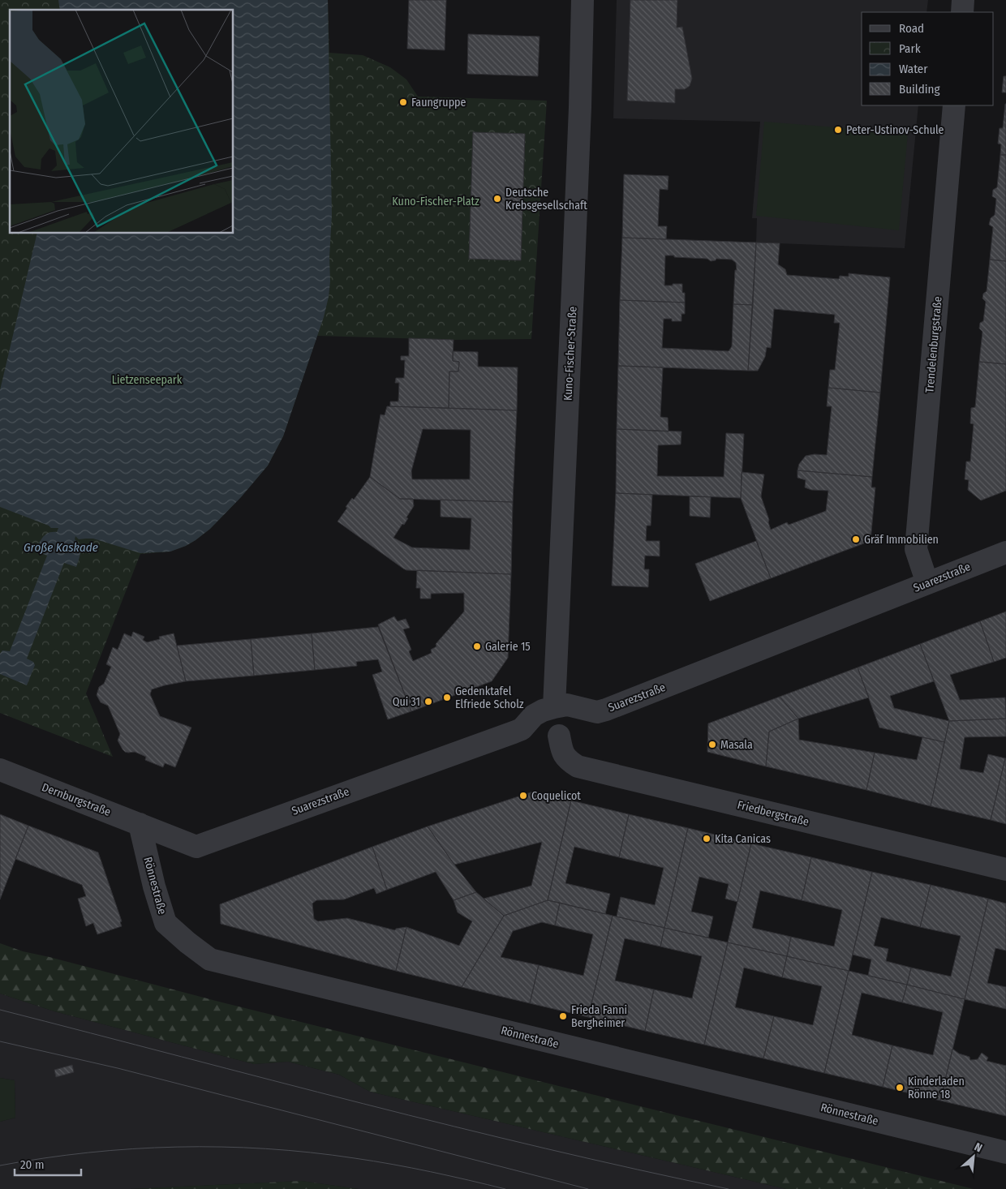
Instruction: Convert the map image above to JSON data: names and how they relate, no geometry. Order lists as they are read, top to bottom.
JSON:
{
  "streets": {
    "street": [
      "Trendelenburgstraße",
      "Kuno-Fischer-Straße",
      "Suarezstraße",
      "Dernburgstraße",
      "Friedbergstraße",
      "Rönnestraße"
    ]
  },
  "crossings": [
    ["Trendelenburgstraße", "Suarezstraße"],
    ["Kuno-Fischer-Straße", "Suarezstraße"],
    ["Suarezstraße", "Dernburgstraße"],
    ["Suarezstraße", "Rönnestraße"],
    ["Dernburgstraße", "Rönnestraße"]
  ],
  "water": ["Große Kaskade"],
  "parks": ["Kuno-Fischer-Platz", "Lietzenseepark"],
  "places": [
    "Faungruppe",
    "Peter-Ustinov-Schule",
    "Deutsche Krebsgesellschaft",
    "Gräf Immobilien",
    "Galerie 15",
    "Gedenktafel Elfriede Scholz",
    "Qui 31",
    "Masala",
    "Coquelicot",
    "Kita Canicas",
    "Frieda Fanni Bergheimer",
    "Kinderladen Rönne 18"
  ],
  "legend": [
    "Road",
    "Park",
    "Water",
    "Building"
  ],
  "scale_bar": "20 m",
  "north": "top right"
}
